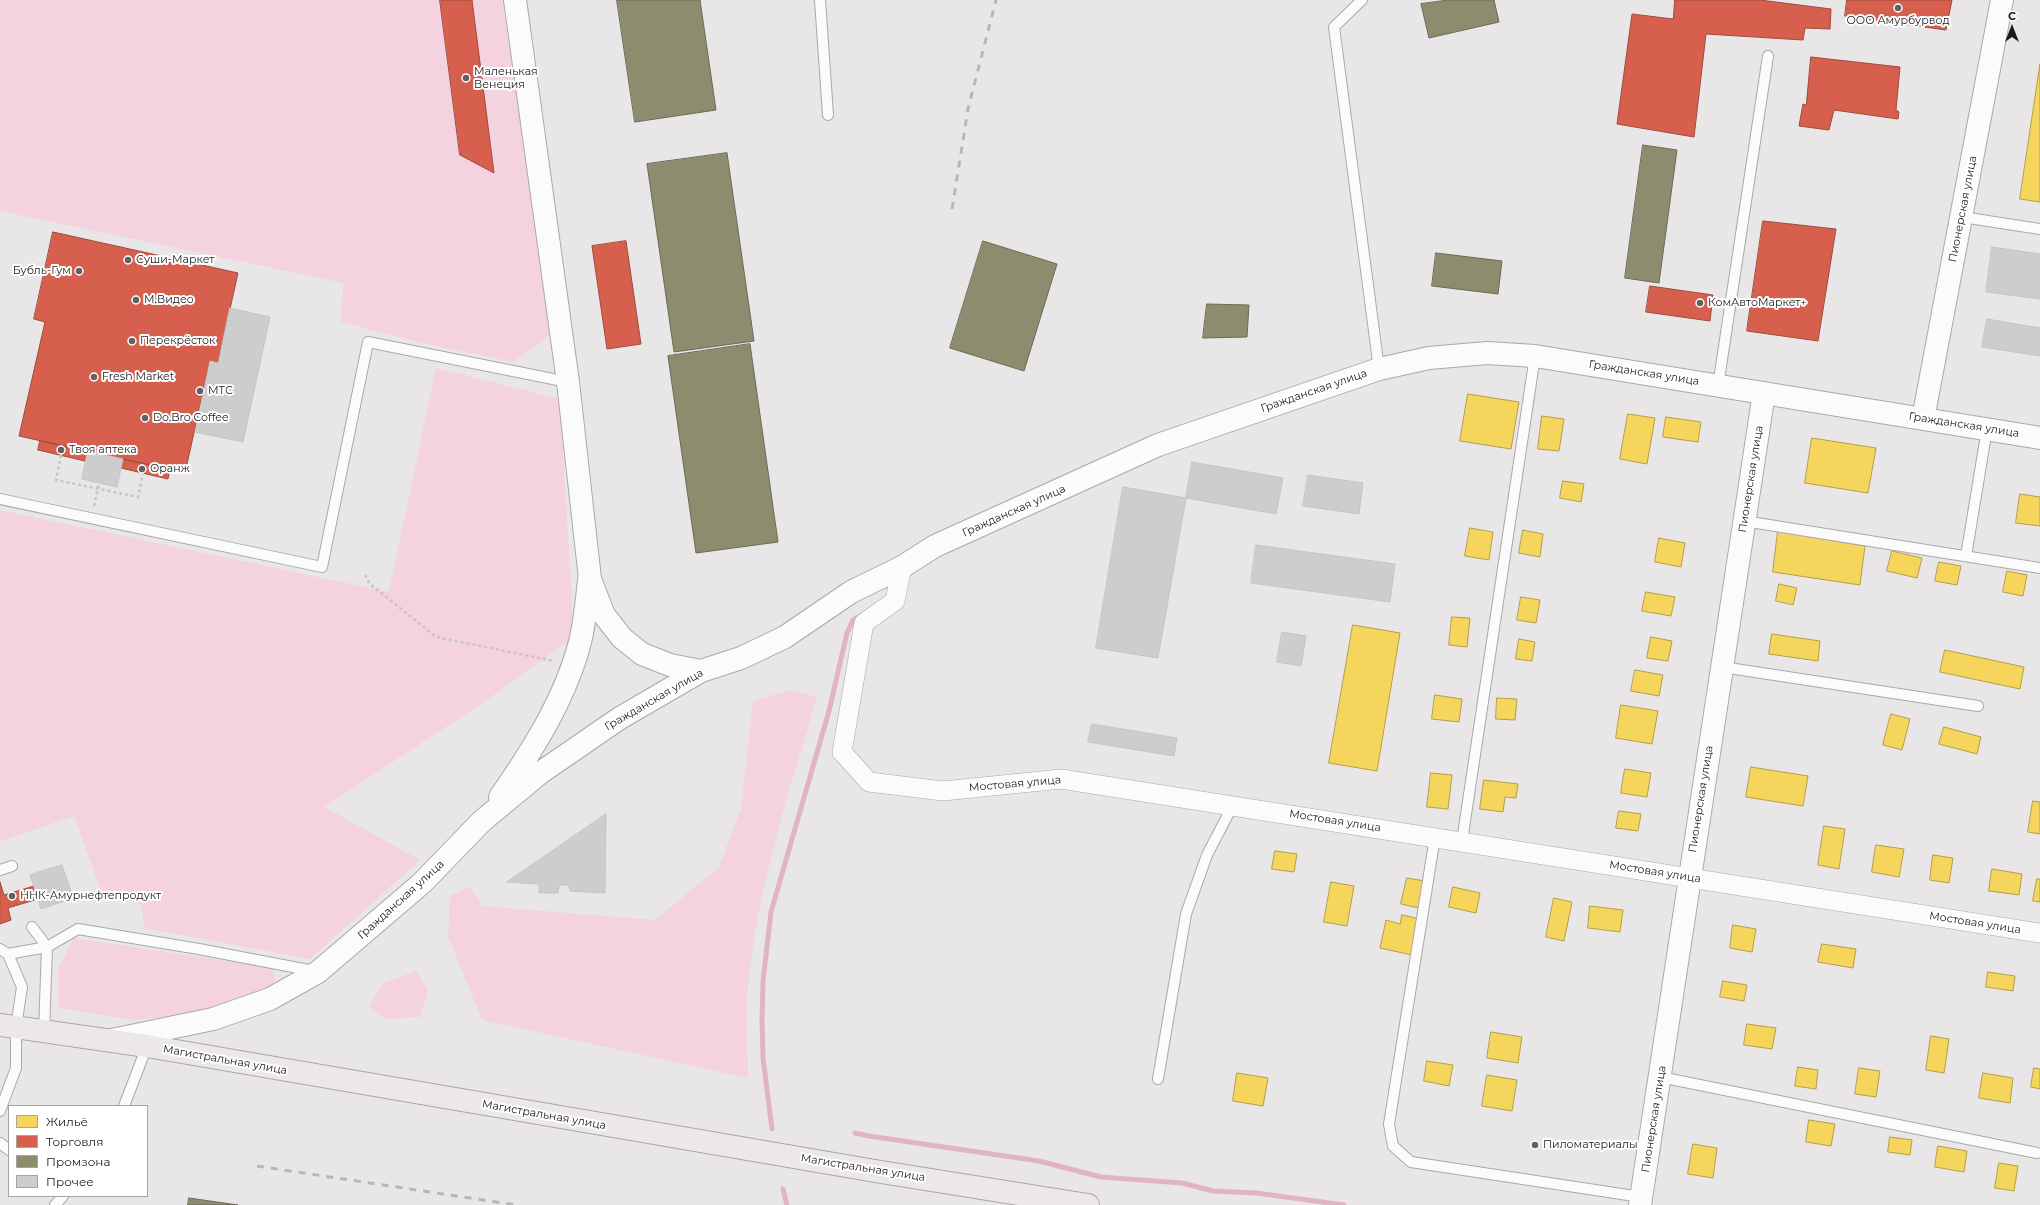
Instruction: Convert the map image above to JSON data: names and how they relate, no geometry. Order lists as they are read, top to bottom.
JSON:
{
  "streets": {
    "main road": ["Магистральная улица"],
    "street": ["Пионерская улица", "Гражданская улица", "Мостовая улица"]
  },
  "crossings": [
    ["Пионерская улица", "Гражданская улица"],
    ["Пионерская улица", "Мостовая улица"],
    ["Гражданская улица", "Мостовая улица"],
    ["Гражданская улица", "Магистральная улица"]
  ],
  "places": [
    "ООО Амурбурвод",
    "Маленькая Венеция",
    "Суши-Маркет",
    "Бубль-Гум",
    "М.Видео",
    "КомАвтоМаркет+",
    "Перекрёсток",
    "Fresh Market",
    "МТС",
    "Do.Bro Coffee",
    "Твоя аптека",
    "Оранж",
    "ННК-Амурнефтепродукт",
    "Пиломатериалы"
  ],
  "legend": [
    "Жильё",
    "Торговля",
    "Промзона",
    "Прочее"
  ],
  "north": "top"
}
